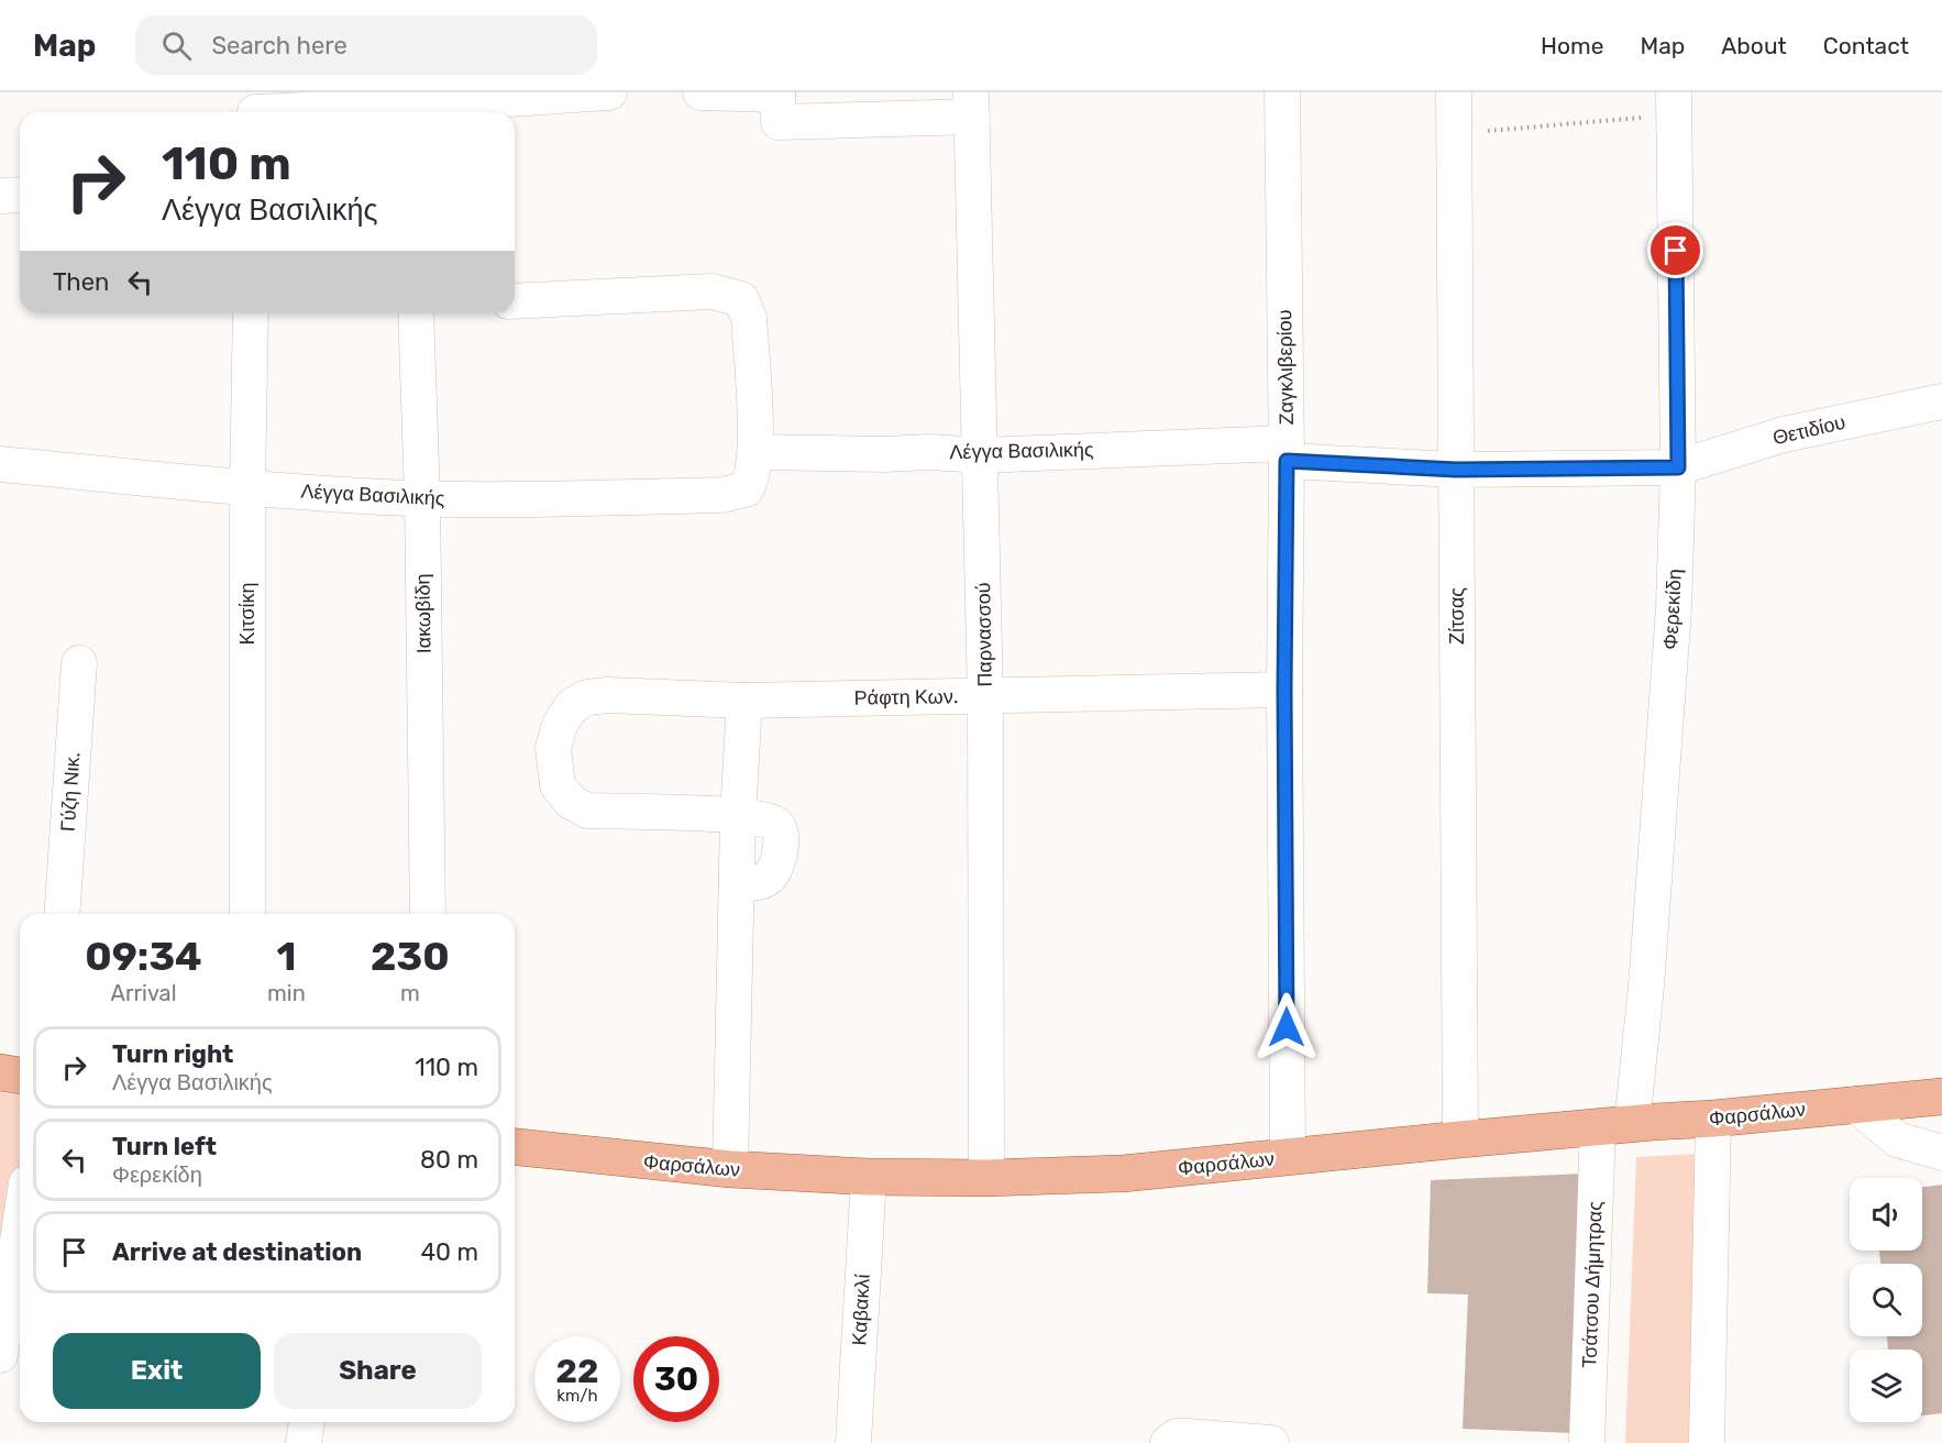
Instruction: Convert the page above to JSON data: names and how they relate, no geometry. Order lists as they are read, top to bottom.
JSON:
{
  "streets": {
    "main road": ["Φαρσάλων"],
    "street": [
      "Ζαγκλιβερίου",
      "Θετιδίου",
      "Λέγγα Βασιλικής",
      "Φερεκίδη",
      "Κιτσίκη",
      "Ιακωβίδη",
      "Ζίτσας",
      "Παρνασσού",
      "Ράφτη Κων.",
      "Γύζη Νικ.",
      "Τσάτσου Δήμητρας",
      "Καβακλί"
    ]
  },
  "crossings": [
    ["Ζαγκλιβερίου", "Λέγγα Βασιλικής"],
    ["Ζαγκλιβερίου", "Ράφτη Κων."],
    ["Ζαγκλιβερίου", "Φαρσάλων"],
    ["Θετιδίου", "Λέγγα Βασιλικής"],
    ["Θετιδίου", "Φερεκίδη"],
    ["Λέγγα Βασιλικής", "Φερεκίδη"],
    ["Λέγγα Βασιλικής", "Κιτσίκη"],
    ["Λέγγα Βασιλικής", "Ιακωβίδη"],
    ["Λέγγα Βασιλικής", "Ζίτσας"],
    ["Λέγγα Βασιλικής", "Παρνασσού"],
    ["Φερεκίδη", "Φαρσάλων"],
    ["Φερεκίδη", "Τσάτσου Δήμητρας"],
    ["Ζίτσας", "Φαρσάλων"],
    ["Παρνασσού", "Ράφτη Κων."],
    ["Παρνασσού", "Φαρσάλων"],
    ["Φαρσάλων", "Τσάτσου Δήμητρας"],
    ["Φαρσάλων", "Καβακλί"]
  ],
  "page": {
    "header": "Map",
    "search": "Search here",
    "nav": [
      "Home",
      "Map",
      "About",
      "Contact"
    ],
    "turn": ["110 m", "Λέγγα Βασιλικής"],
    "then": "Then",
    "eta": [
      "09:34",
      "Arrival",
      "1",
      "min",
      "230",
      "m"
    ],
    "list": [
      {
        "name": "Turn right",
        "note": "Λέγγα Βασιλικής",
        "value": "110 m"
      },
      {
        "name": "Turn left",
        "note": "Φερεκίδη",
        "value": "80 m"
      },
      {
        "name": "Arrive at destination",
        "value": "40 m"
      }
    ],
    "buttons": ["Exit", "Share"],
    "speed": "22 km/h",
    "limit": "30"
  }
}
